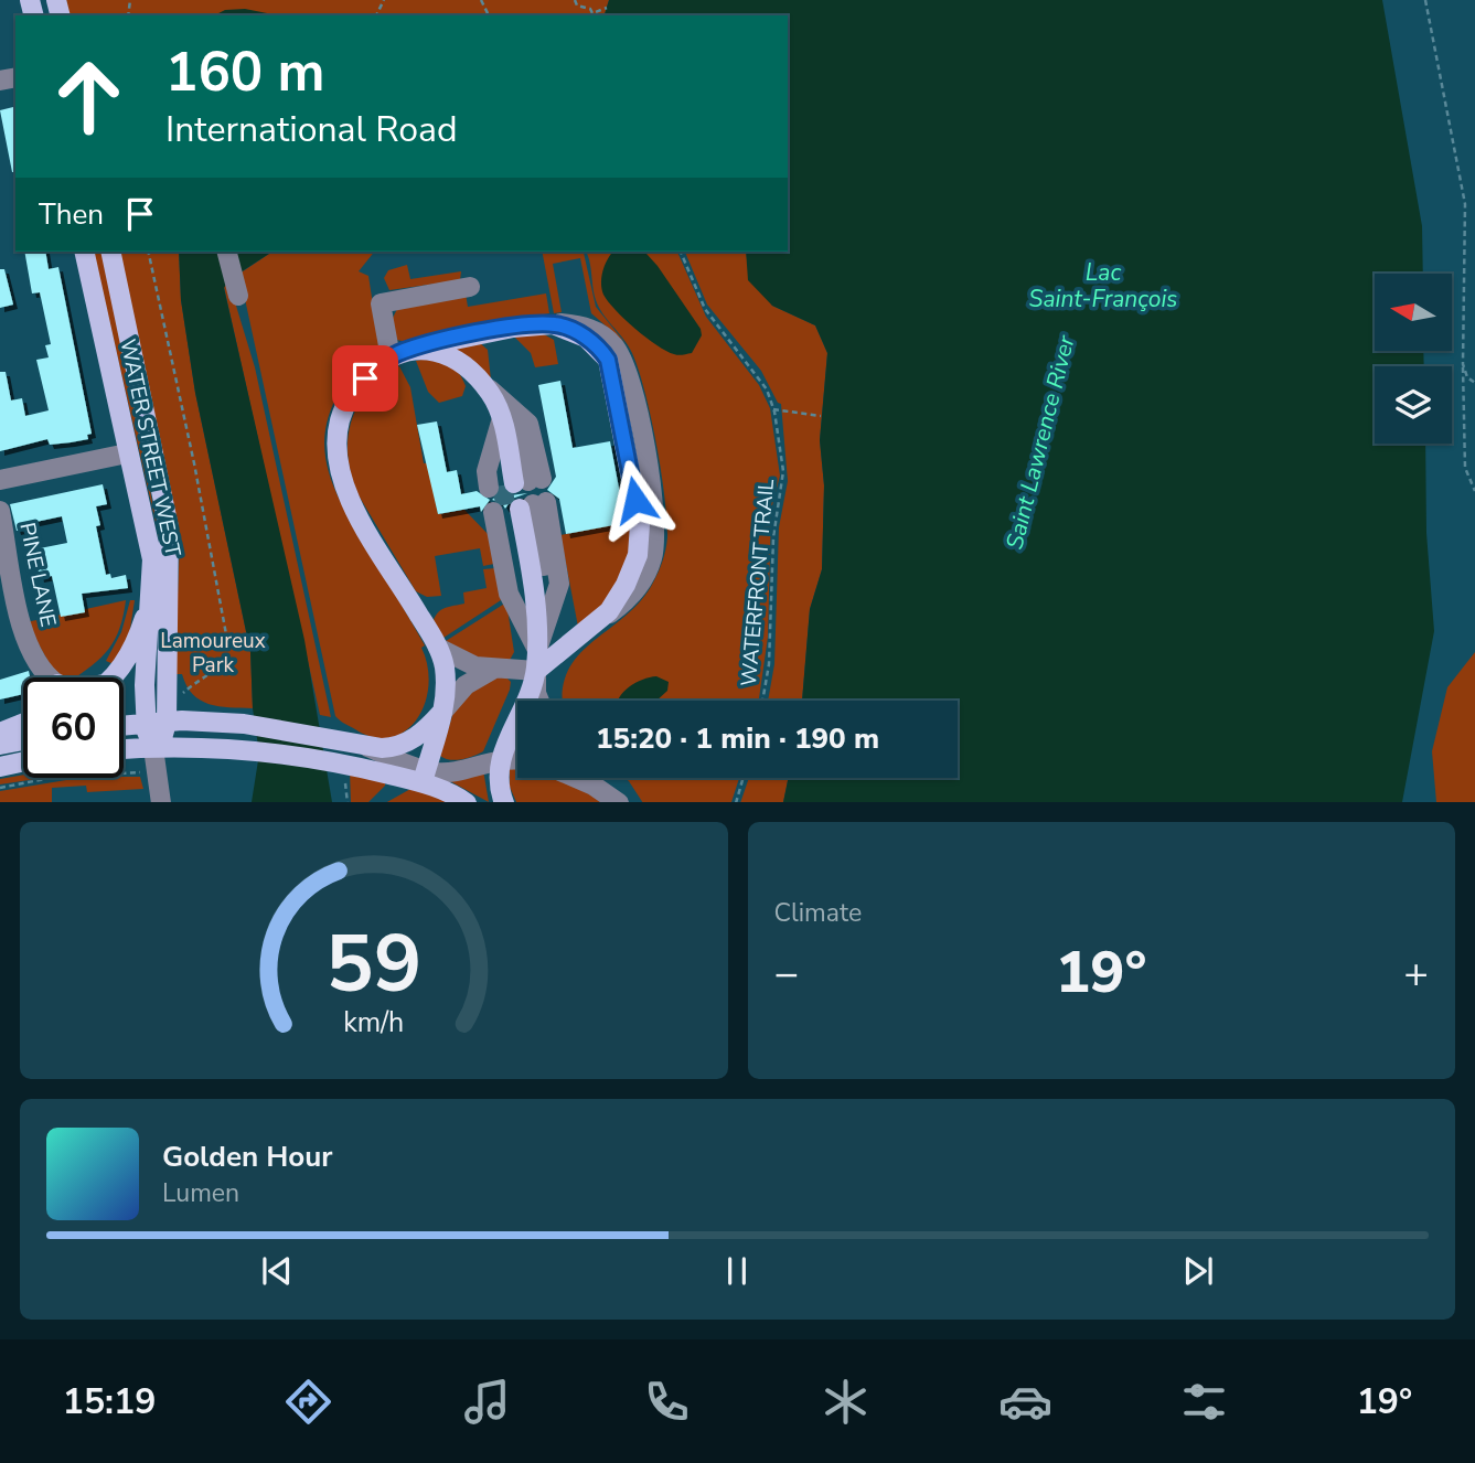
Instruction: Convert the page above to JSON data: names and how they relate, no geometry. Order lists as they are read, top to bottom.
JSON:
{
  "streets": {
    "main road": ["WATER STREET WEST"],
    "street": ["PINE LANE"],
    "path": ["WATERFRONT TRAIL"]
  },
  "water": ["Lac Saint-François", "Saint Lawrence River"],
  "parks": ["Lamoureux Park"],
  "north": "left",
  "page": {
    "turn": ["160 m", "International Road"],
    "then": "Then",
    "limit": "60",
    "trip": "15:20 · 1 min · 190 m",
    "tile": "Climate",
    "heat": ["−", "19°", "+"],
    "song": ["Golden Hour", "Lumen"],
    "tabs": ["15:19", "19°"],
    "gauge": ["59", "km/h"]
  }
}
